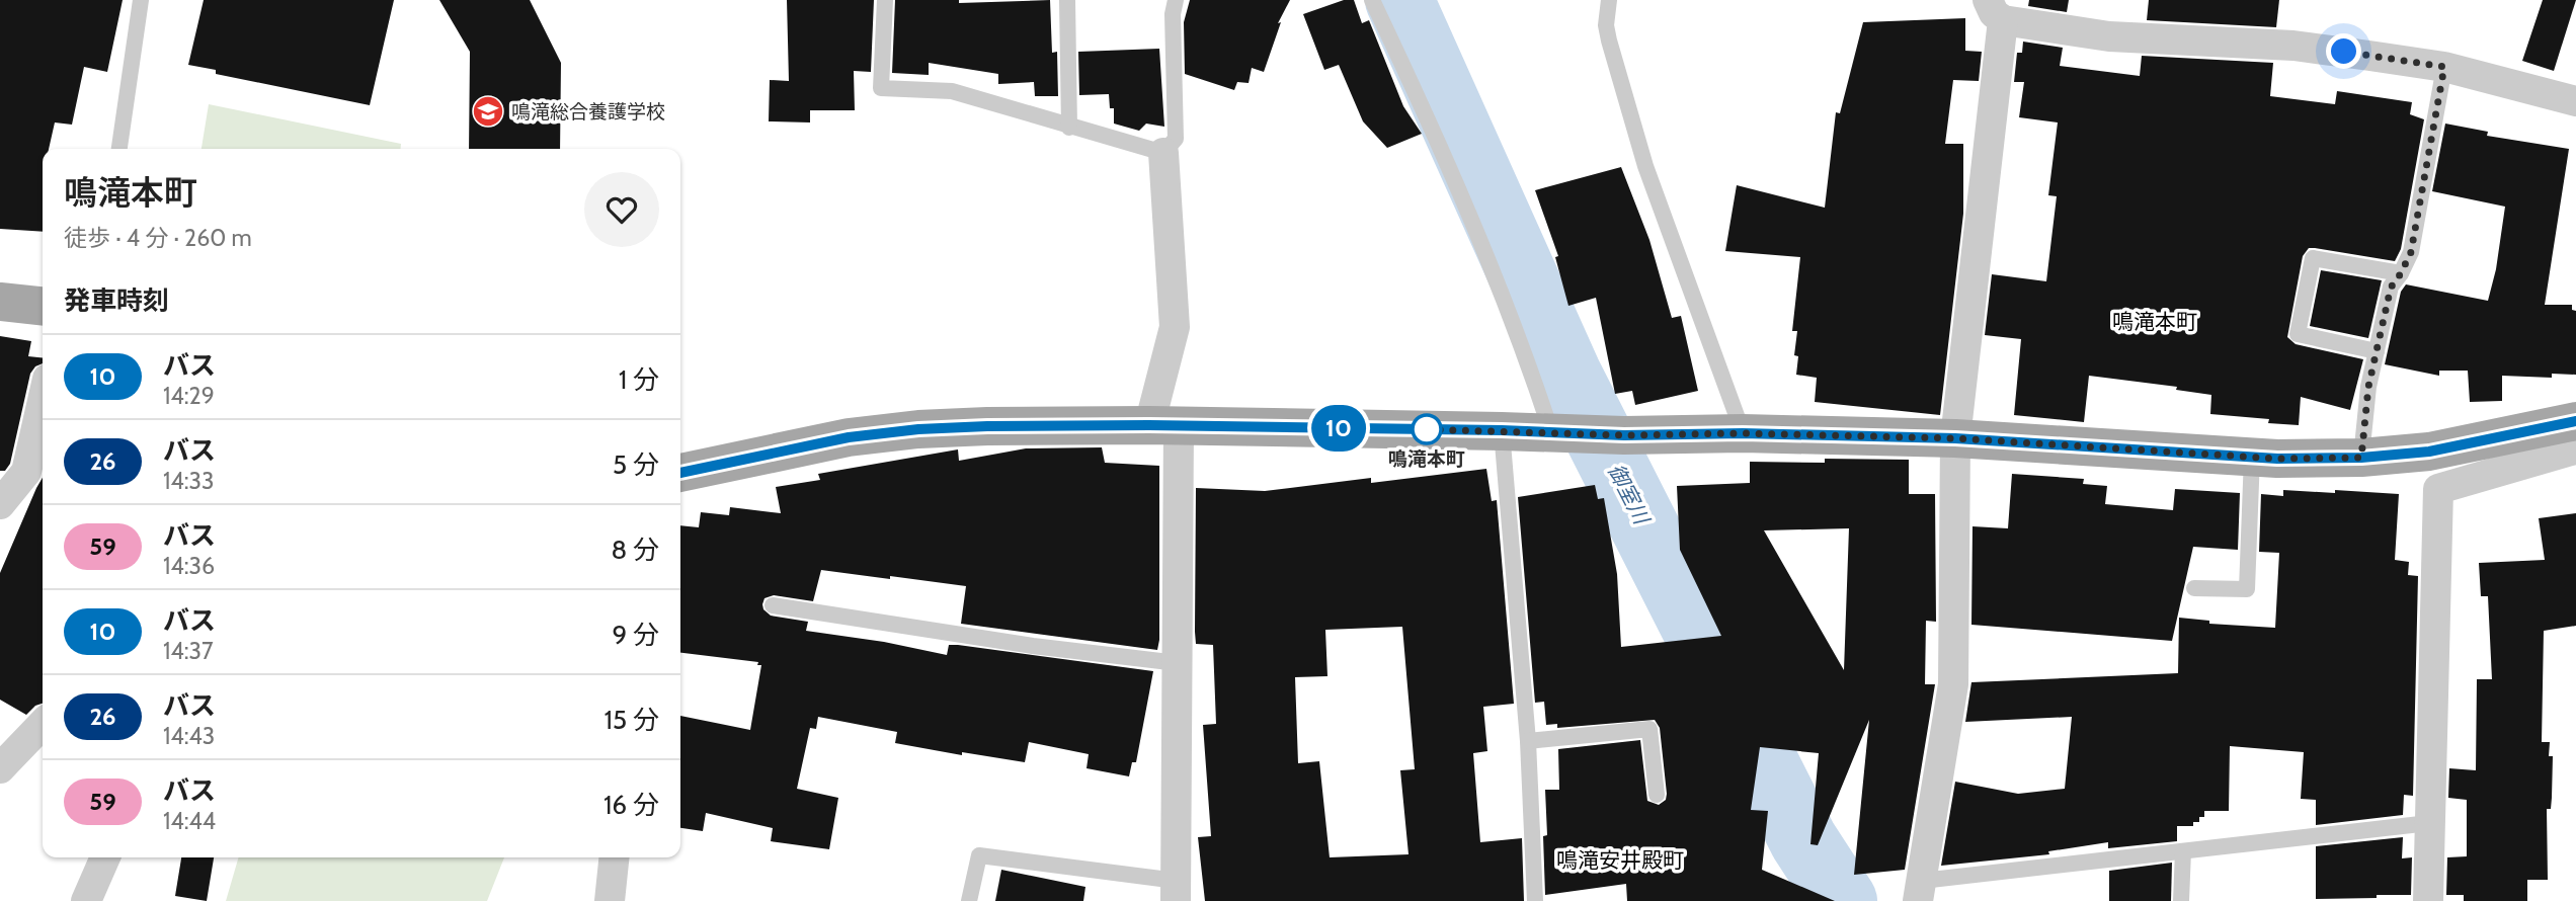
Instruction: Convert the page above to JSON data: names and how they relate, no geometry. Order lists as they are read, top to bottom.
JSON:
{
  "districts": ["鳴滝本町", "鳴滝安井殿町"],
  "water": ["御室川"],
  "places": {
    "school or university": ["鳴滝総合養護学校"],
    "other": ["鳴滝本町"]
  },
  "lines": ["bus line 10"],
  "page": {
    "on_map": "10",
    "heading": [
      ["鳴滝本町", "徒歩 · 4 分 · 260 m"],
      "発車時刻"
    ],
    "list": [
      {
        "mark": "10",
        "name": "バス",
        "note": "14:29",
        "value": "1 分"
      },
      {
        "mark": "26",
        "name": "バス",
        "note": "14:33",
        "value": "5 分"
      },
      {
        "mark": "59",
        "name": "バス",
        "note": "14:36",
        "value": "8 分"
      },
      {
        "mark": "10",
        "name": "バス",
        "note": "14:37",
        "value": "9 分"
      },
      {
        "mark": "26",
        "name": "バス",
        "note": "14:43",
        "value": "15 分"
      },
      {
        "mark": "59",
        "name": "バス",
        "note": "14:44",
        "value": "16 分"
      }
    ]
  }
}
